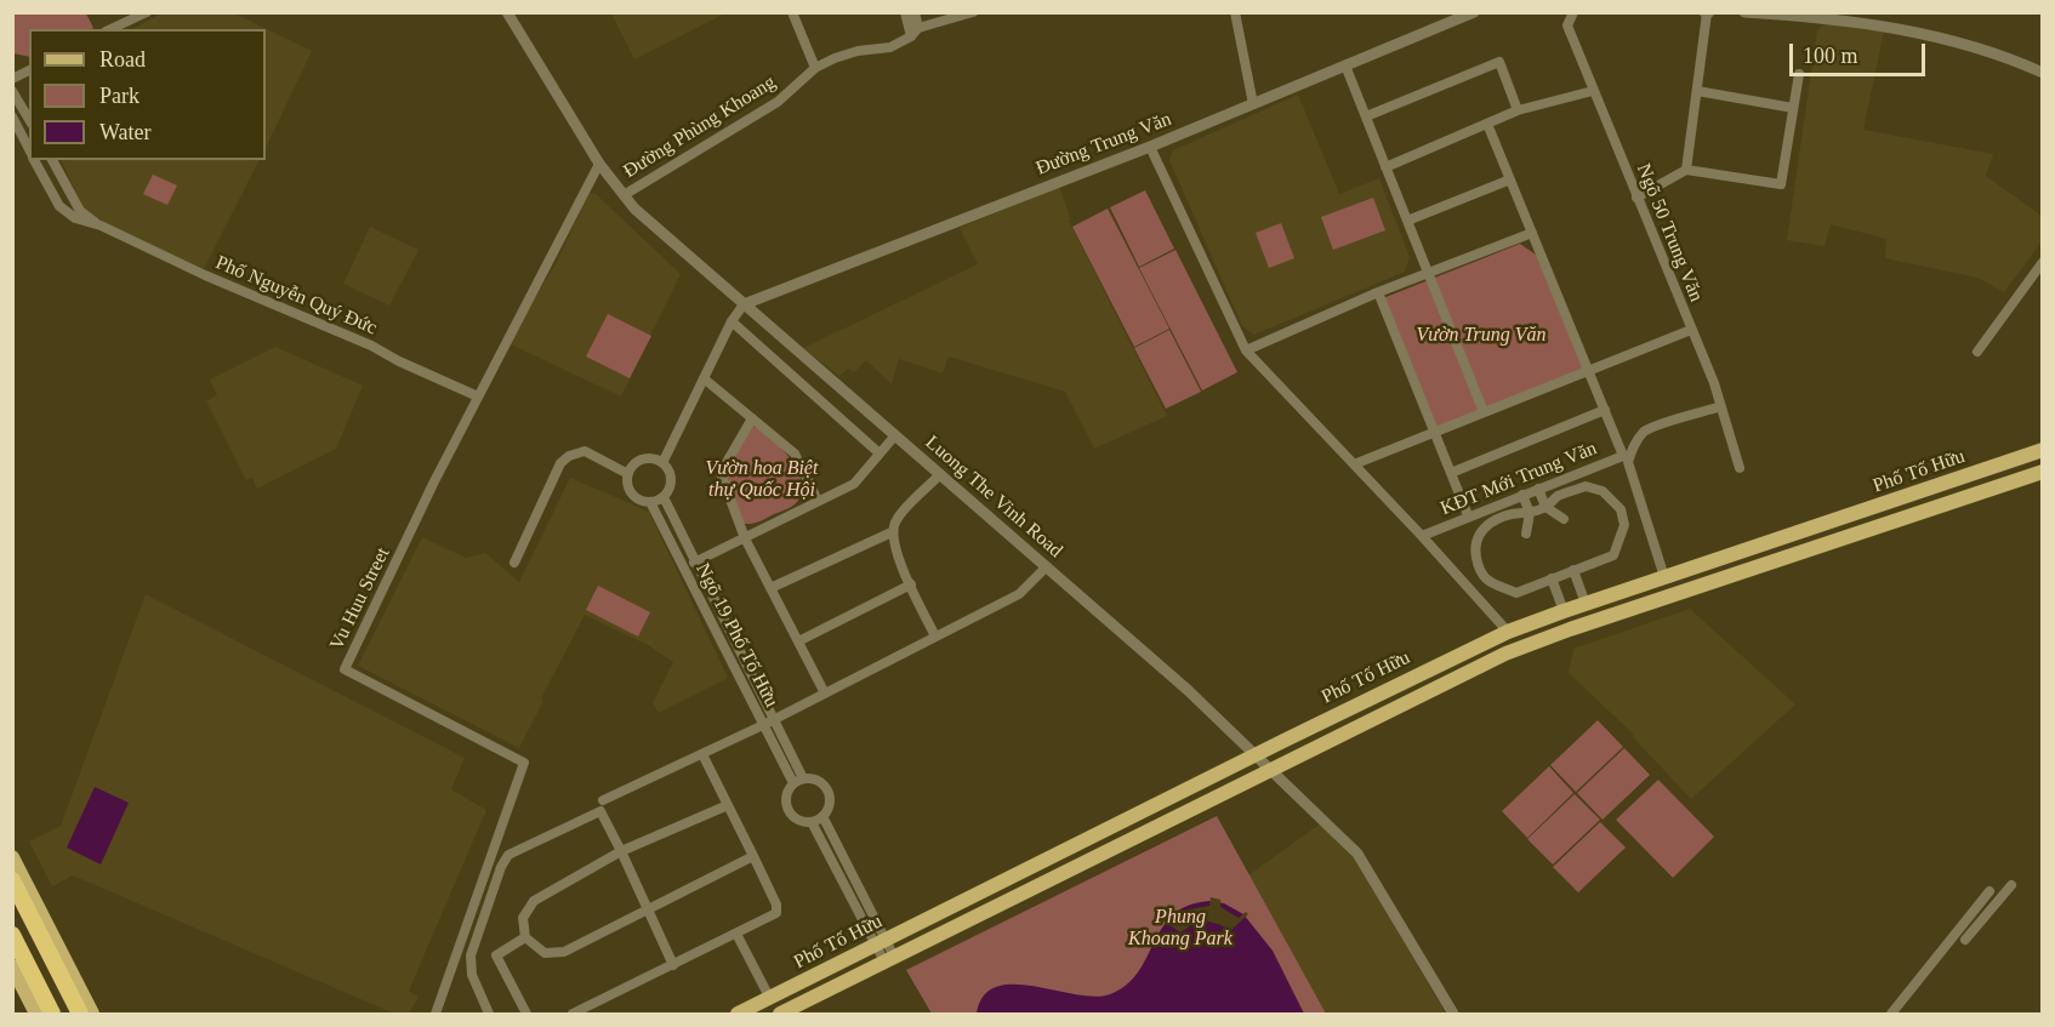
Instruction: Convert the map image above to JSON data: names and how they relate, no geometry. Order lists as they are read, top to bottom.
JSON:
{
  "streets": {
    "main road": ["Phố Tố Hữu"],
    "street": [
      "Đường Phùng Khoang",
      "Đường Trung Văn",
      "Ngõ 50 Trung Văn",
      "Phố Nguyễn Quý Đức",
      "KĐT Mới Trung Văn",
      "Luong The Vinh Road",
      "Vu Huu Street",
      "Ngõ 19 Phố Tố Hữu"
    ]
  },
  "crossings": [
    ["Đường Phùng Khoang", "Luong The Vinh Road"],
    ["Đường Trung Văn", "Luong The Vinh Road"],
    ["Phố Nguyễn Quý Đức", "Vu Huu Street"],
    ["Phố Tố Hữu", "Luong The Vinh Road"],
    ["Luong The Vinh Road", "Vu Huu Street"]
  ],
  "parks": ["Vườn Trung Văn", "Vườn hoa Biệt thự Quốc Hội", "Phung Khoang Park"],
  "legend": ["Road", "Park", "Water"],
  "scale_bar": "100 m"
}
